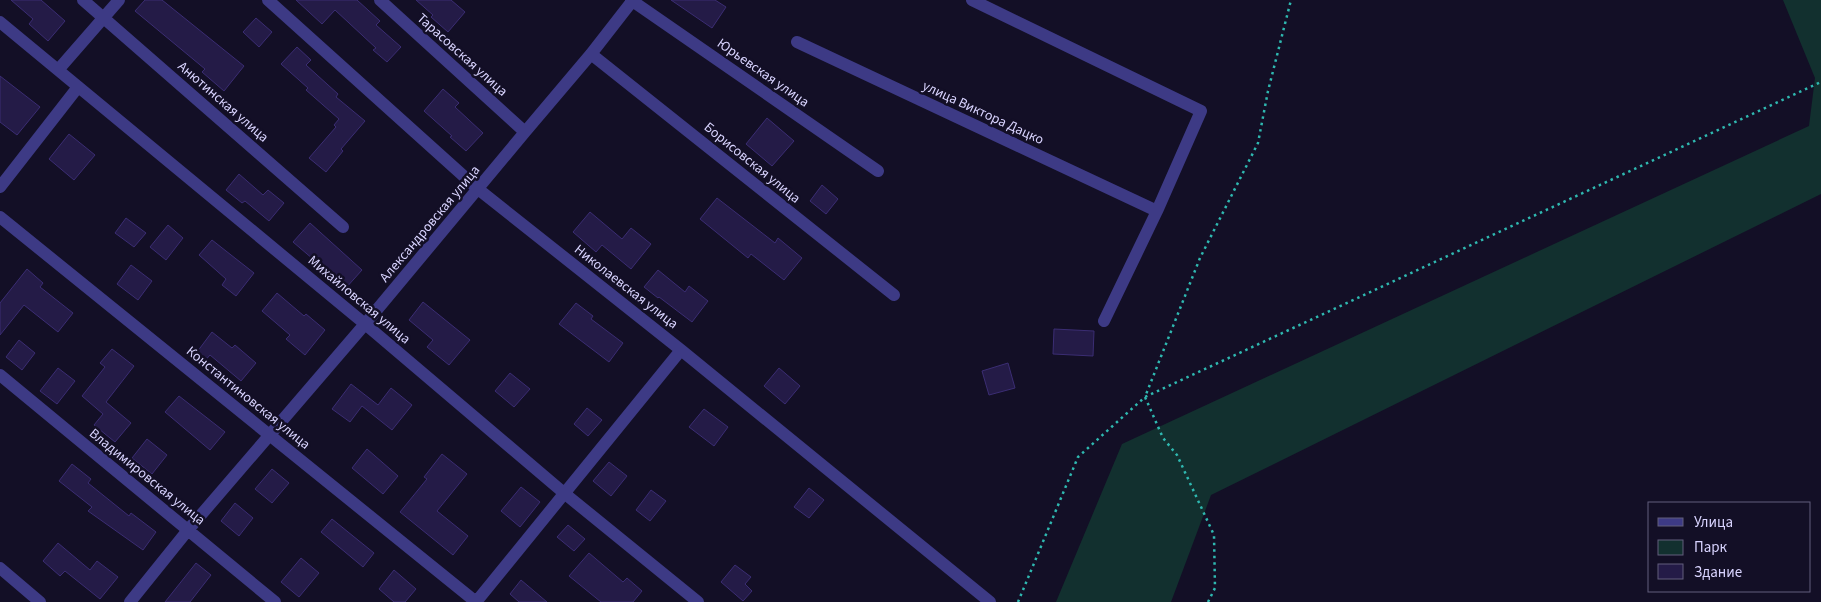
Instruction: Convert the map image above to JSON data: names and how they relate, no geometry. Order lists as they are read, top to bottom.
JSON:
{
  "streets": {
    "street": [
      "Тарасовская улица",
      "Юрьевская улица",
      "Анютинская улица",
      "улица Виктора Дацко",
      "Борисовская улица",
      "Александровская улица",
      "Николаевская улица",
      "Михайловская улица",
      "Константиновская улица",
      "Владимировская улица"
    ]
  },
  "crossings": [
    ["Тарасовская улица", "Александровская улица"],
    ["Юрьевская улица", "Александровская улица"],
    ["Борисовская улица", "Александровская улица"],
    ["Александровская улица", "Николаевская улица"],
    ["Александровская улица", "Михайловская улица"],
    ["Александровская улица", "Константиновская улица"],
    ["Александровская улица", "Владимировская улица"]
  ],
  "legend": ["Улица", "Парк", "Здание"]
}
